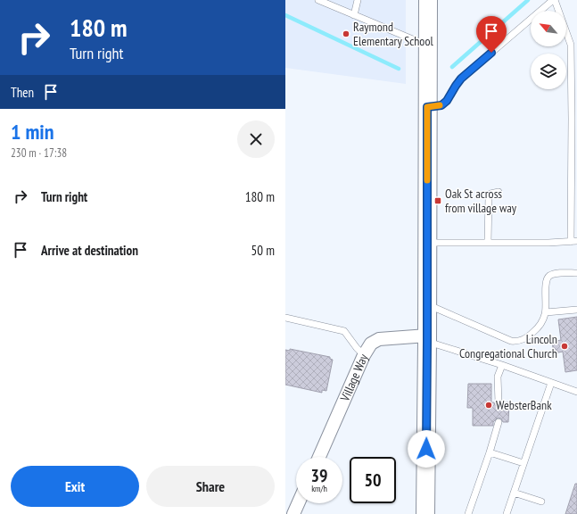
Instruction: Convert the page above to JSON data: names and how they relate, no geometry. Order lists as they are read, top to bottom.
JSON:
{
  "streets": {
    "street": ["Village Way"]
  },
  "places": {
    "other": ["Raymond Elementary School", "Lincoln Congregational Church", "WebsterBank"],
    "transit": ["Oak St across from village way"]
  },
  "north": "top left",
  "page": {
    "turn": ["180 m", "Turn right"],
    "then": "Then",
    "heading": ["1 min", "230 m · 17:38"],
    "list": [
      {
        "name": "Turn right",
        "value": "180 m"
      },
      {
        "name": "Arrive at destination",
        "value": "50 m"
      }
    ],
    "speed": "39 km/h",
    "limit": "50",
    "buttons": ["Exit", "Share"]
  }
}
